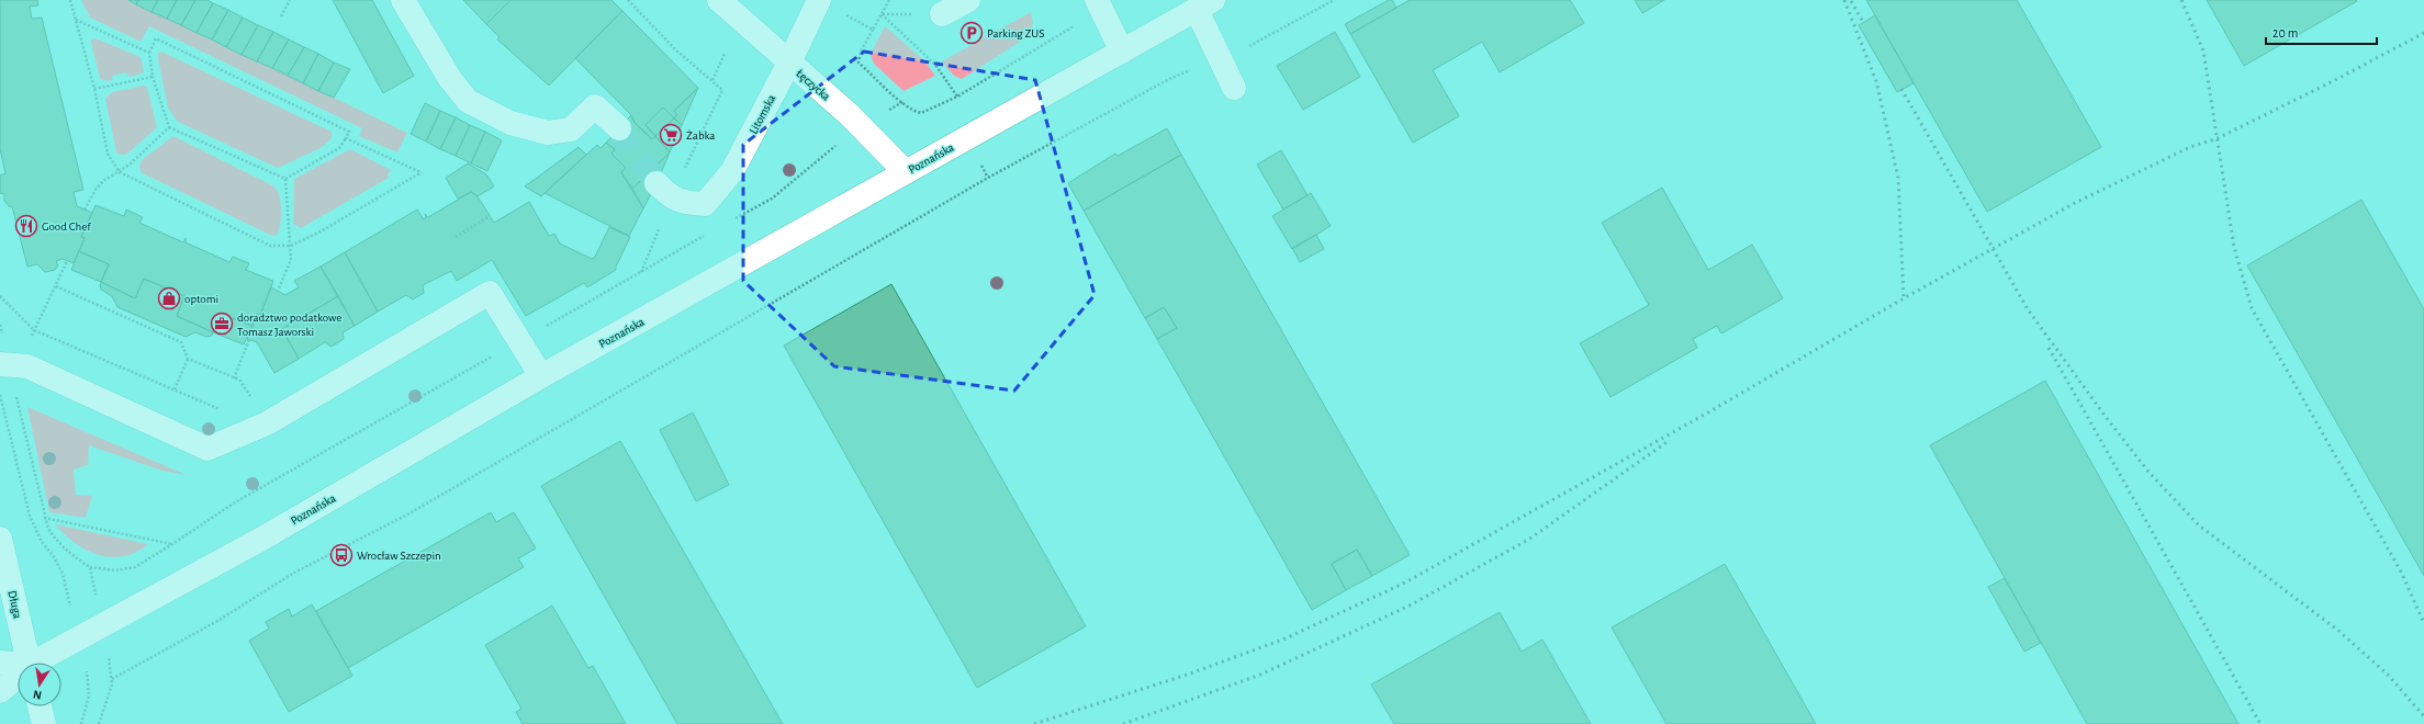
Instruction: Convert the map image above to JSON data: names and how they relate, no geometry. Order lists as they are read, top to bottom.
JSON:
{
  "streets": {
    "street": [
      "Łęczycka",
      "Litomska",
      "Poznańska",
      "Długa"
    ]
  },
  "crossings": [
    ["Łęczycka", "Litomska"],
    ["Łęczycka", "Poznańska"]
  ],
  "places": {
    "parking": ["Parking ZUS"],
    "supermarket": ["Żabka"],
    "restaurant": ["Good Chef"],
    "shop": ["optomi"],
    "office": ["doradztwo podatkowe Tomasz Jaworski"],
    "bus stop": ["Wrocław Szczepin"]
  },
  "scale_bar": "20 m",
  "north": "bottom"
}
